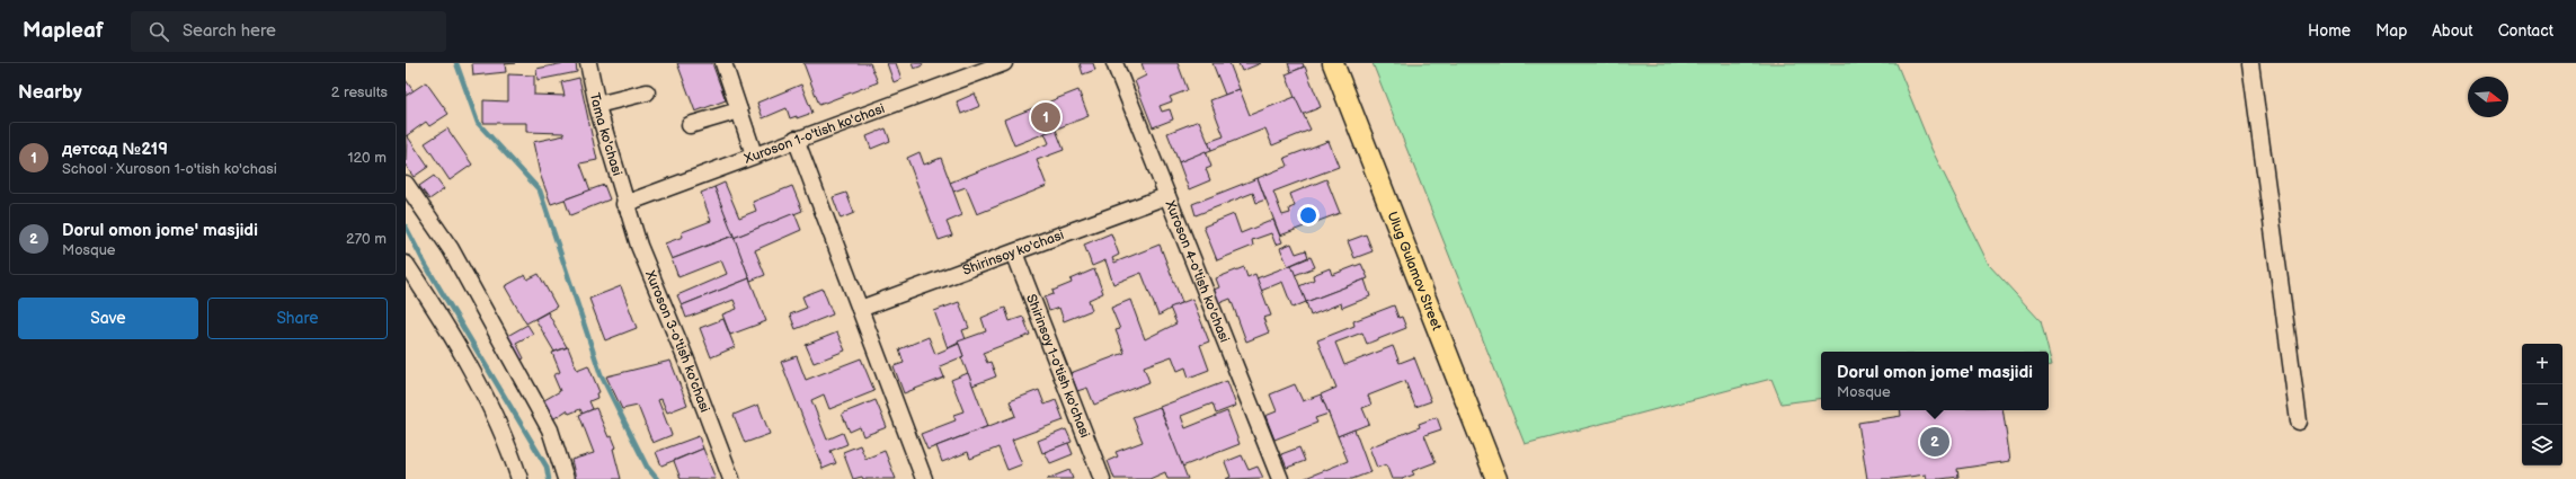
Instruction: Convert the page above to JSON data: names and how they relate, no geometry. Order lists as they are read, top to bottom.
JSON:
{
  "streets": {
    "main road": ["Ulug Gulamov Street"],
    "street": [
      "Хuroson 1-o'tish ko'chasi",
      "Tama ko'chasi",
      "Shirinsoy ko'chasi",
      "Xuroson 4-o'tish ko'chasi",
      "Xuroson 3-o'tish ko'chasi",
      "Shirinsoy 1-o'tish ko'chasi"
    ]
  },
  "crossings": [
    ["Хuroson 1-o'tish ko'chasi", "Tama ko'chasi"],
    ["Хuroson 1-o'tish ko'chasi", "Xuroson 3-o'tish ko'chasi"],
    ["Tama ko'chasi", "Xuroson 3-o'tish ko'chasi"],
    ["Shirinsoy ko'chasi", "Xuroson 4-o'tish ko'chasi"],
    ["Shirinsoy ko'chasi", "Shirinsoy 1-o'tish ko'chasi"]
  ],
  "north": "right",
  "page": {
    "header": "Mapleaf",
    "search": "Search here",
    "nav": [
      "Home",
      "Map",
      "About",
      "Contact"
    ],
    "heading": ["Nearby", "2 results"],
    "pins": ["1", "2"],
    "list": [
      {
        "mark": "1",
        "name": "детсад №219",
        "note": "School · Хuroson 1-o'tish ko'chasi",
        "value": "120 m"
      },
      {
        "mark": "2",
        "name": "Dorul omon jome' masjidi",
        "note": "Mosque",
        "value": "270 m"
      }
    ],
    "buttons": ["Save", "Share"],
    "map_buttons": ["+", "−"],
    "popup": ["Dorul omon jome' masjidi", "Mosque"]
  }
}
